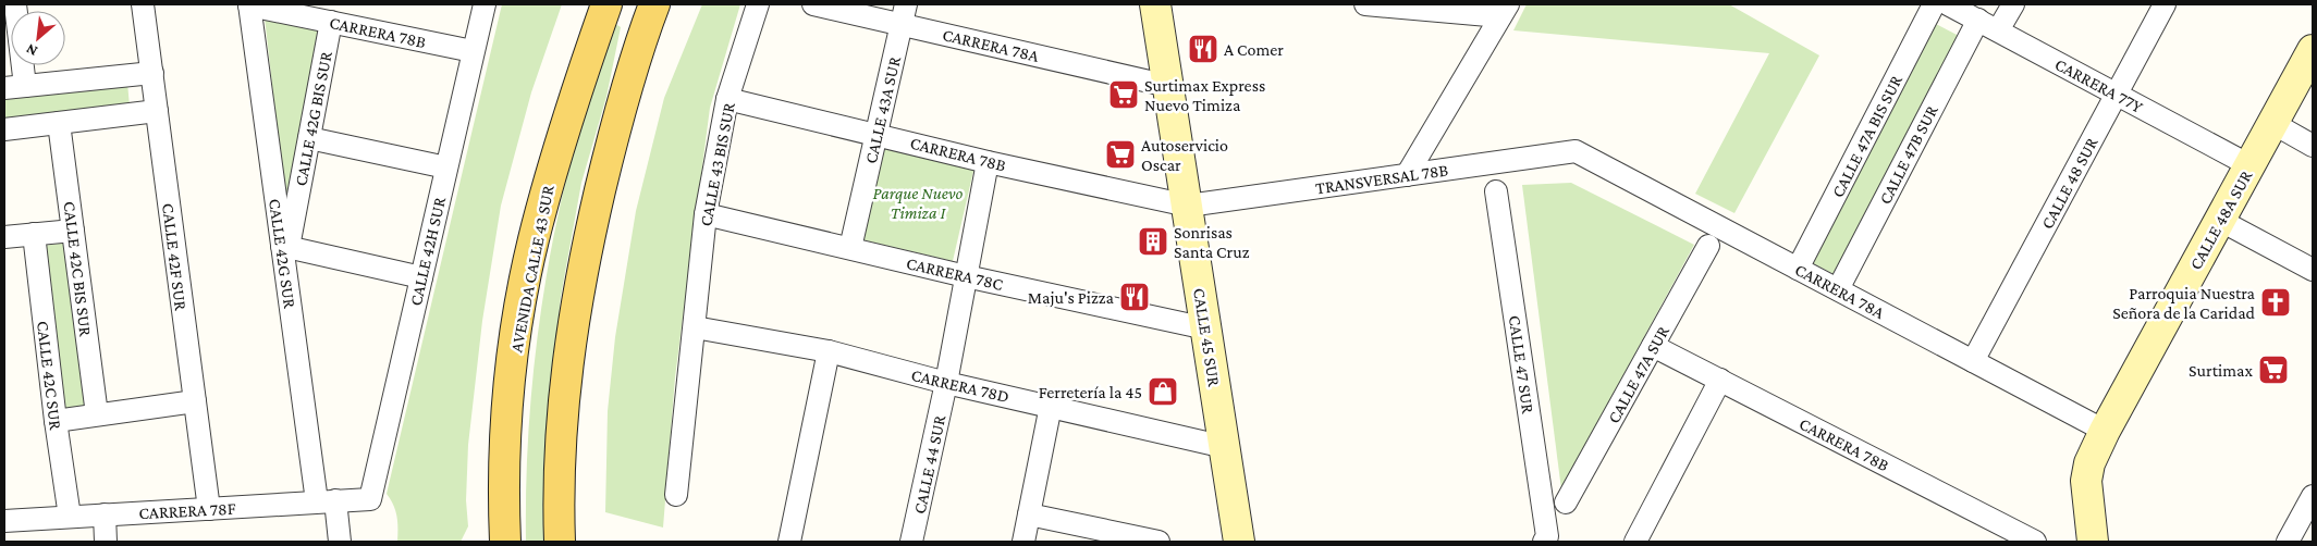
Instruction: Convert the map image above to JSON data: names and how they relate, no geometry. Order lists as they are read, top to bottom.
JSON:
{
  "streets": {
    "main road": ["AVENIDA CALLE 43 SUR"],
    "street": [
      "CARRERA 78B",
      "CARRERA 78A",
      "CARRERA 77Y",
      "CALLE 43A SUR",
      "CALLE 42G BIS SUR",
      "CALLE 47A BIS SUR",
      "CALLE 47B SUR",
      "CALLE 43 BIS SUR",
      "TRANSVERSAL 78B",
      "CALLE 48 SUR",
      "CALLE 48A SUR",
      "CALLE 42H SUR",
      "CALLE 42G SUR",
      "CALLE 42F SUR",
      "CALLE 42C BIS SUR",
      "CARRERA 78C",
      "CALLE 45 SUR",
      "CALLE 47 SUR",
      "CALLE 47A SUR",
      "CALLE 42C SUR",
      "CARRERA 78D",
      "CALLE 44 SUR",
      "CARRERA 78F"
    ]
  },
  "crossings": [
    ["CARRERA 78B", "CALLE 43A SUR"],
    ["CARRERA 78B", "CALLE 42G BIS SUR"],
    ["CARRERA 78B", "CALLE 43 BIS SUR"],
    ["CARRERA 78B", "TRANSVERSAL 78B"],
    ["CARRERA 78B", "CALLE 42H SUR"],
    ["CARRERA 78B", "CALLE 42G SUR"],
    ["CARRERA 78B", "CALLE 45 SUR"],
    ["CARRERA 78B", "CALLE 47A SUR"],
    ["CARRERA 78B", "CALLE 44 SUR"],
    ["CARRERA 78A", "CALLE 43A SUR"],
    ["CARRERA 78A", "CALLE 47A BIS SUR"],
    ["CARRERA 78A", "CALLE 47B SUR"],
    ["CARRERA 78A", "TRANSVERSAL 78B"],
    ["CARRERA 78A", "CALLE 48 SUR"],
    ["CARRERA 78A", "CALLE 48A SUR"],
    ["CARRERA 78A", "CALLE 45 SUR"],
    ["CARRERA 77Y", "CALLE 47B SUR"],
    ["CARRERA 77Y", "CALLE 48 SUR"],
    ["CARRERA 77Y", "CALLE 48A SUR"],
    ["CALLE 43A SUR", "CARRERA 78C"],
    ["CALLE 42G BIS SUR", "CALLE 42G SUR"],
    ["CALLE 43 BIS SUR", "CARRERA 78C"],
    ["CALLE 43 BIS SUR", "CARRERA 78D"],
    ["TRANSVERSAL 78B", "CALLE 45 SUR"],
    ["CALLE 42H SUR", "CARRERA 78F"],
    ["CALLE 42G SUR", "CARRERA 78F"],
    ["CALLE 42F SUR", "CARRERA 78F"],
    ["CARRERA 78C", "CALLE 45 SUR"],
    ["CARRERA 78C", "CALLE 44 SUR"],
    ["CALLE 45 SUR", "CARRERA 78D"],
    ["CALLE 42C SUR", "CARRERA 78F"],
    ["CARRERA 78D", "CALLE 44 SUR"]
  ],
  "parks": ["Parque Nuevo Timiza I"],
  "places": {
    "restaurant": ["A Comer", "Maju's Pizza"],
    "supermarket": ["Surtimax Express Nuevo Timiza", "Autoservicio Oscar", "Surtimax"],
    "building": ["Sonrisas Santa Cruz"],
    "church": ["Parroquia Nuestra Señora de la Caridad"],
    "shop": ["Ferretería la 45"]
  },
  "north": "bottom left"
}
